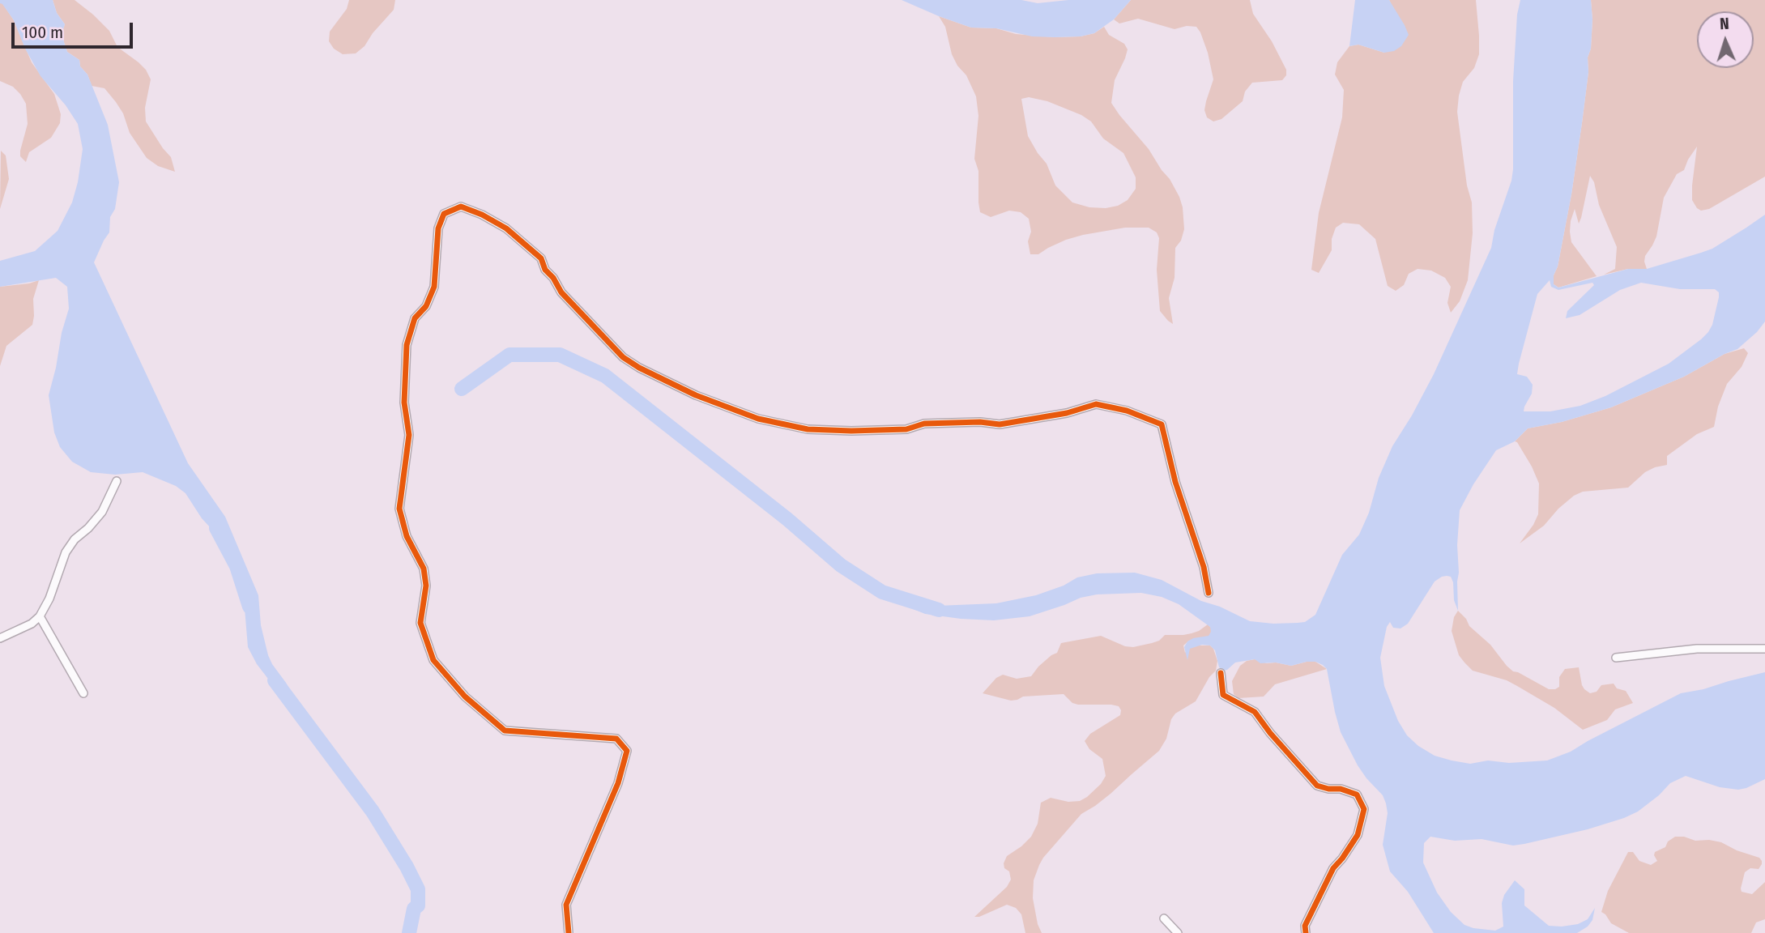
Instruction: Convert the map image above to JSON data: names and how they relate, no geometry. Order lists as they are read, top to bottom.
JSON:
{
  "scale_bar": "100 m",
  "north": "top"
}
